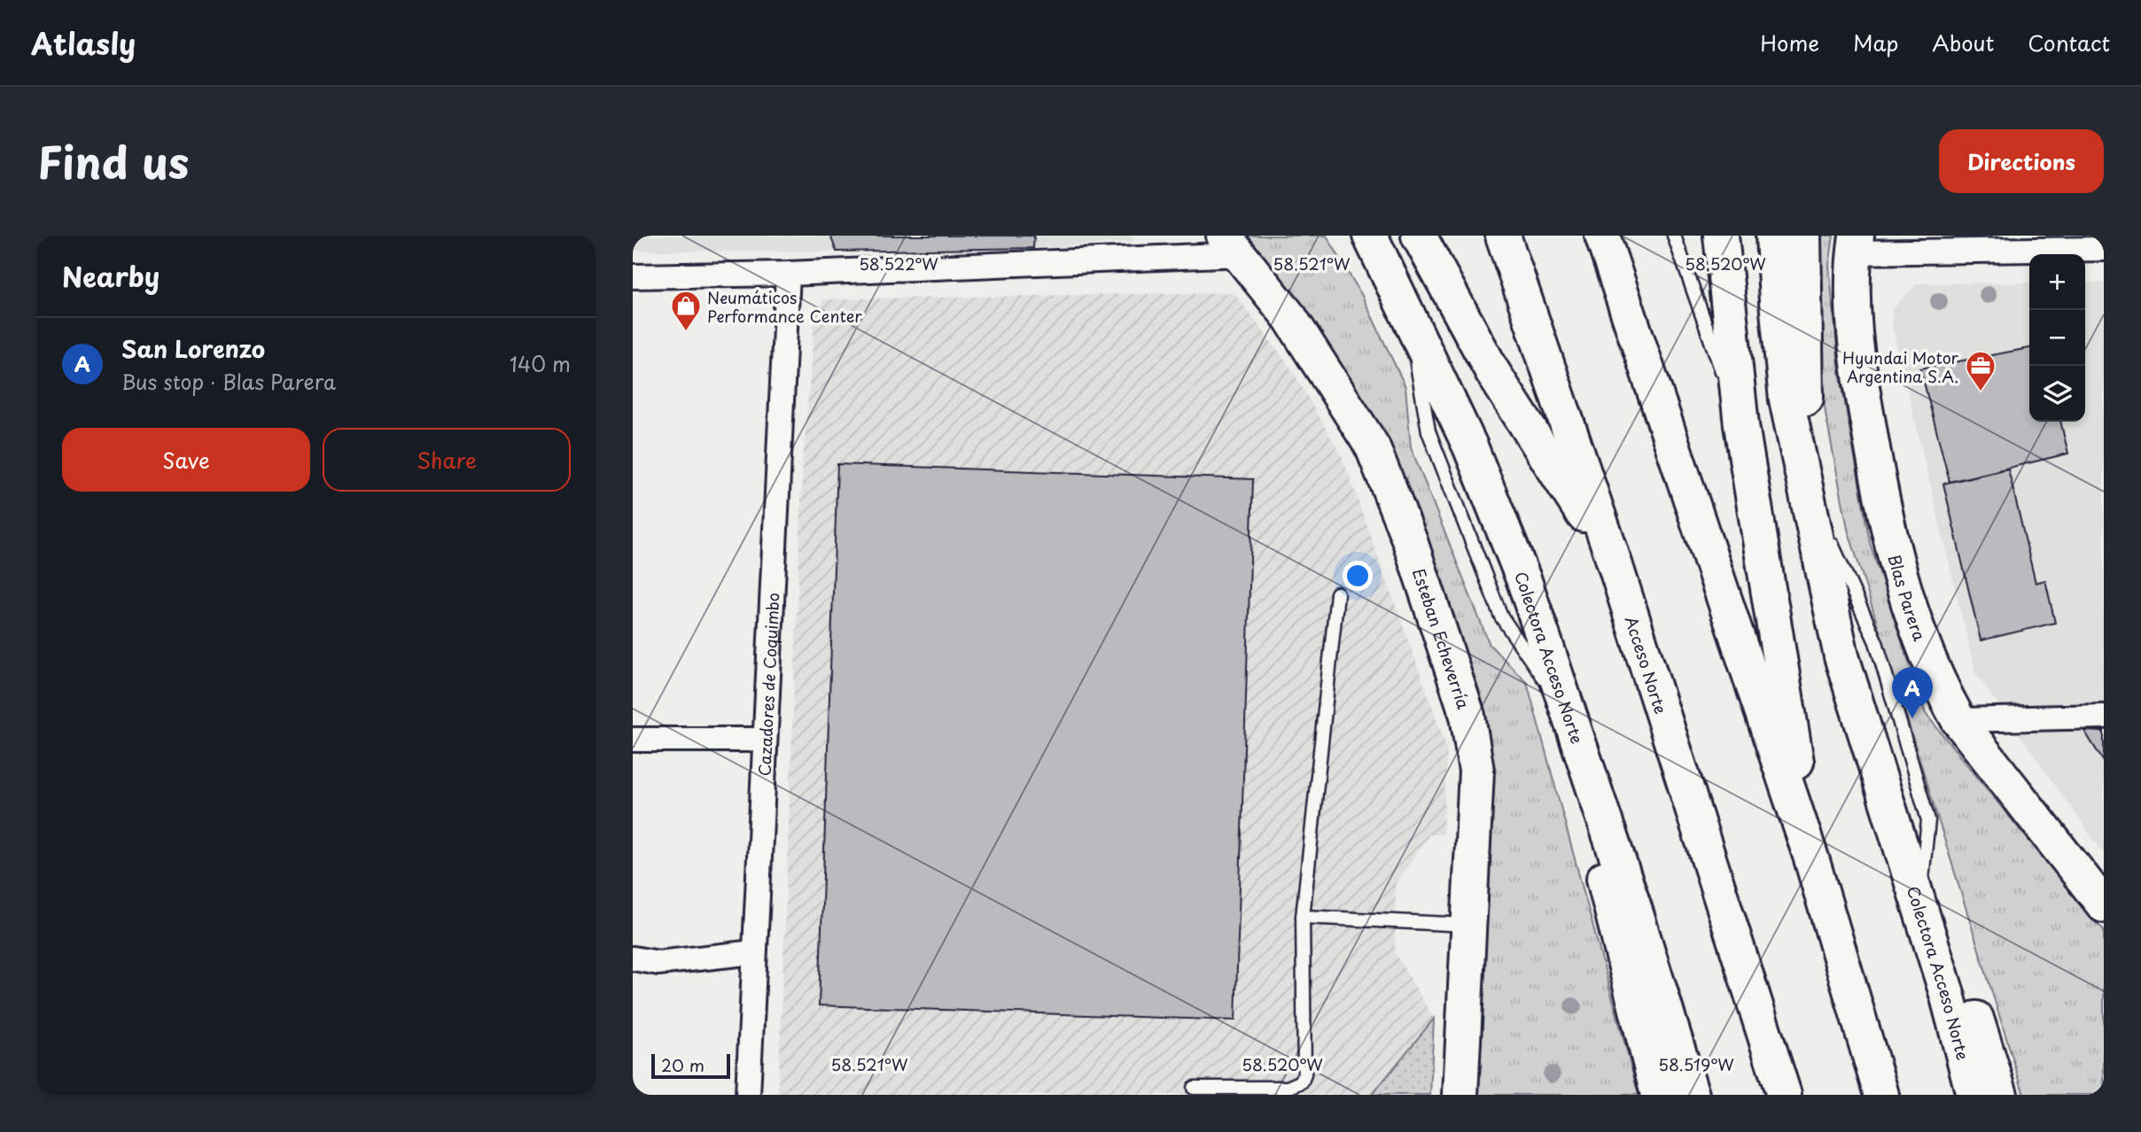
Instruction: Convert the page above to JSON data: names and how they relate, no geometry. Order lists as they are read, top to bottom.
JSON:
{
  "streets": {
    "main road": [
      "Blas Parera",
      "Esteban Echeverría",
      "Colectora Acceso Norte",
      "Acceso Norte"
    ],
    "street": ["Cazadores de Coquimbo"]
  },
  "places": {
    "shop": ["Neumáticos Performance Center"],
    "office": ["Hyundai Motor Argentina S.A."]
  },
  "scale_bar": "20 m",
  "page": {
    "header": "Atlasly",
    "nav": [
      "Home",
      "Map",
      "About",
      "Contact"
    ],
    "title": "Find us",
    "buttons": [
      "Directions",
      ["Save", "Share"]
    ],
    "heading": "Nearby",
    "map_buttons": ["+", "−"],
    "list": [
      {
        "mark": "A",
        "name": "San Lorenzo",
        "note": "Bus stop · Blas Parera",
        "value": "140 m"
      }
    ],
    "pins": "A",
    "scale": "20 m"
  },
  "coordinates": [
    "58.522°W",
    "58.521°W",
    "58.520°W",
    "58.519°W"
  ]
}
